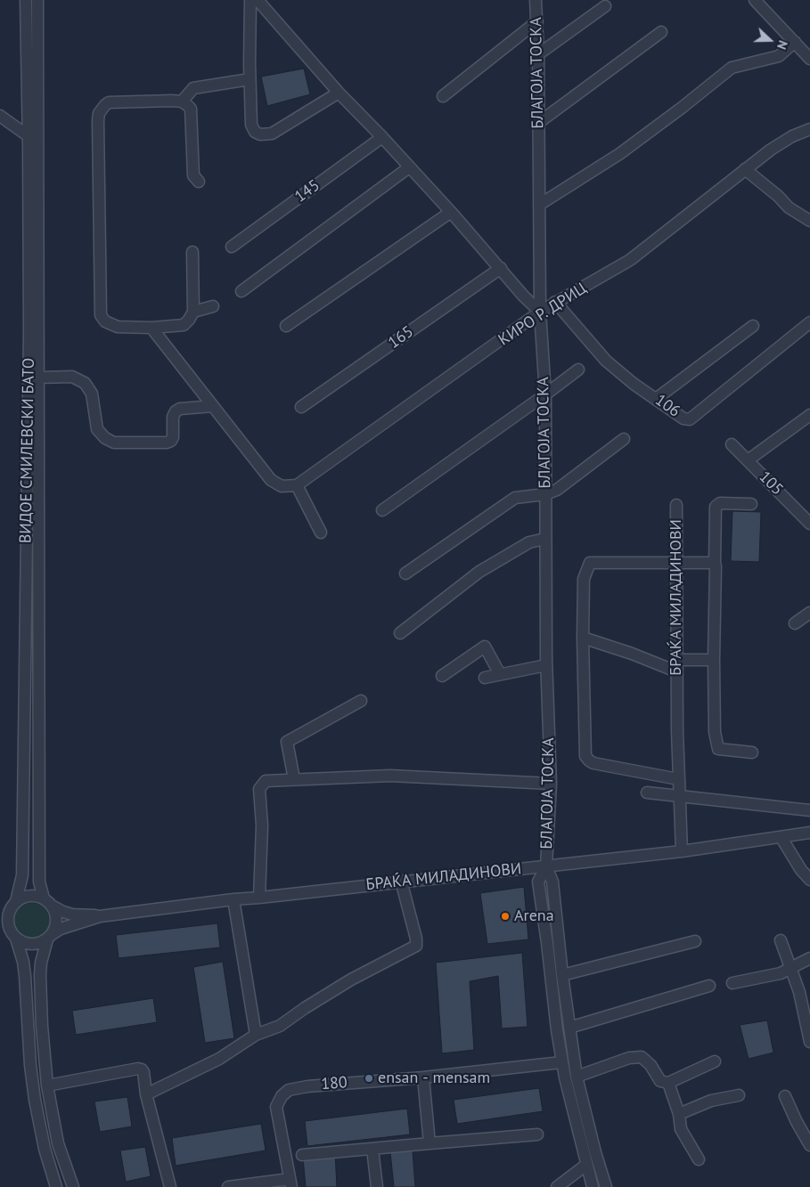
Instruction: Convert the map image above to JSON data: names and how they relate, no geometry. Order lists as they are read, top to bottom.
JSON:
{
  "streets": {
    "street": [
      "БЛАГОЈА ТОСКА",
      "145",
      "КИРО Р. ДРИЦ",
      "165",
      "106",
      "ВИДОЕ СМИЛЕВСКИ БАТО",
      "105",
      "БРАЌА МИЛАДИНОВИ",
      "180"
    ]
  },
  "crossings": [
    ["БЛАГОЈА ТОСКА", "КИРО Р. ДРИЦ"],
    ["БЛАГОЈА ТОСКА", "БРАЌА МИЛАДИНОВИ"],
    ["БЛАГОЈА ТОСКА", "180"],
    ["КИРО Р. ДРИЦ", "106"]
  ],
  "places": ["Arena", "ensan - mensam"],
  "north": "right"
}
